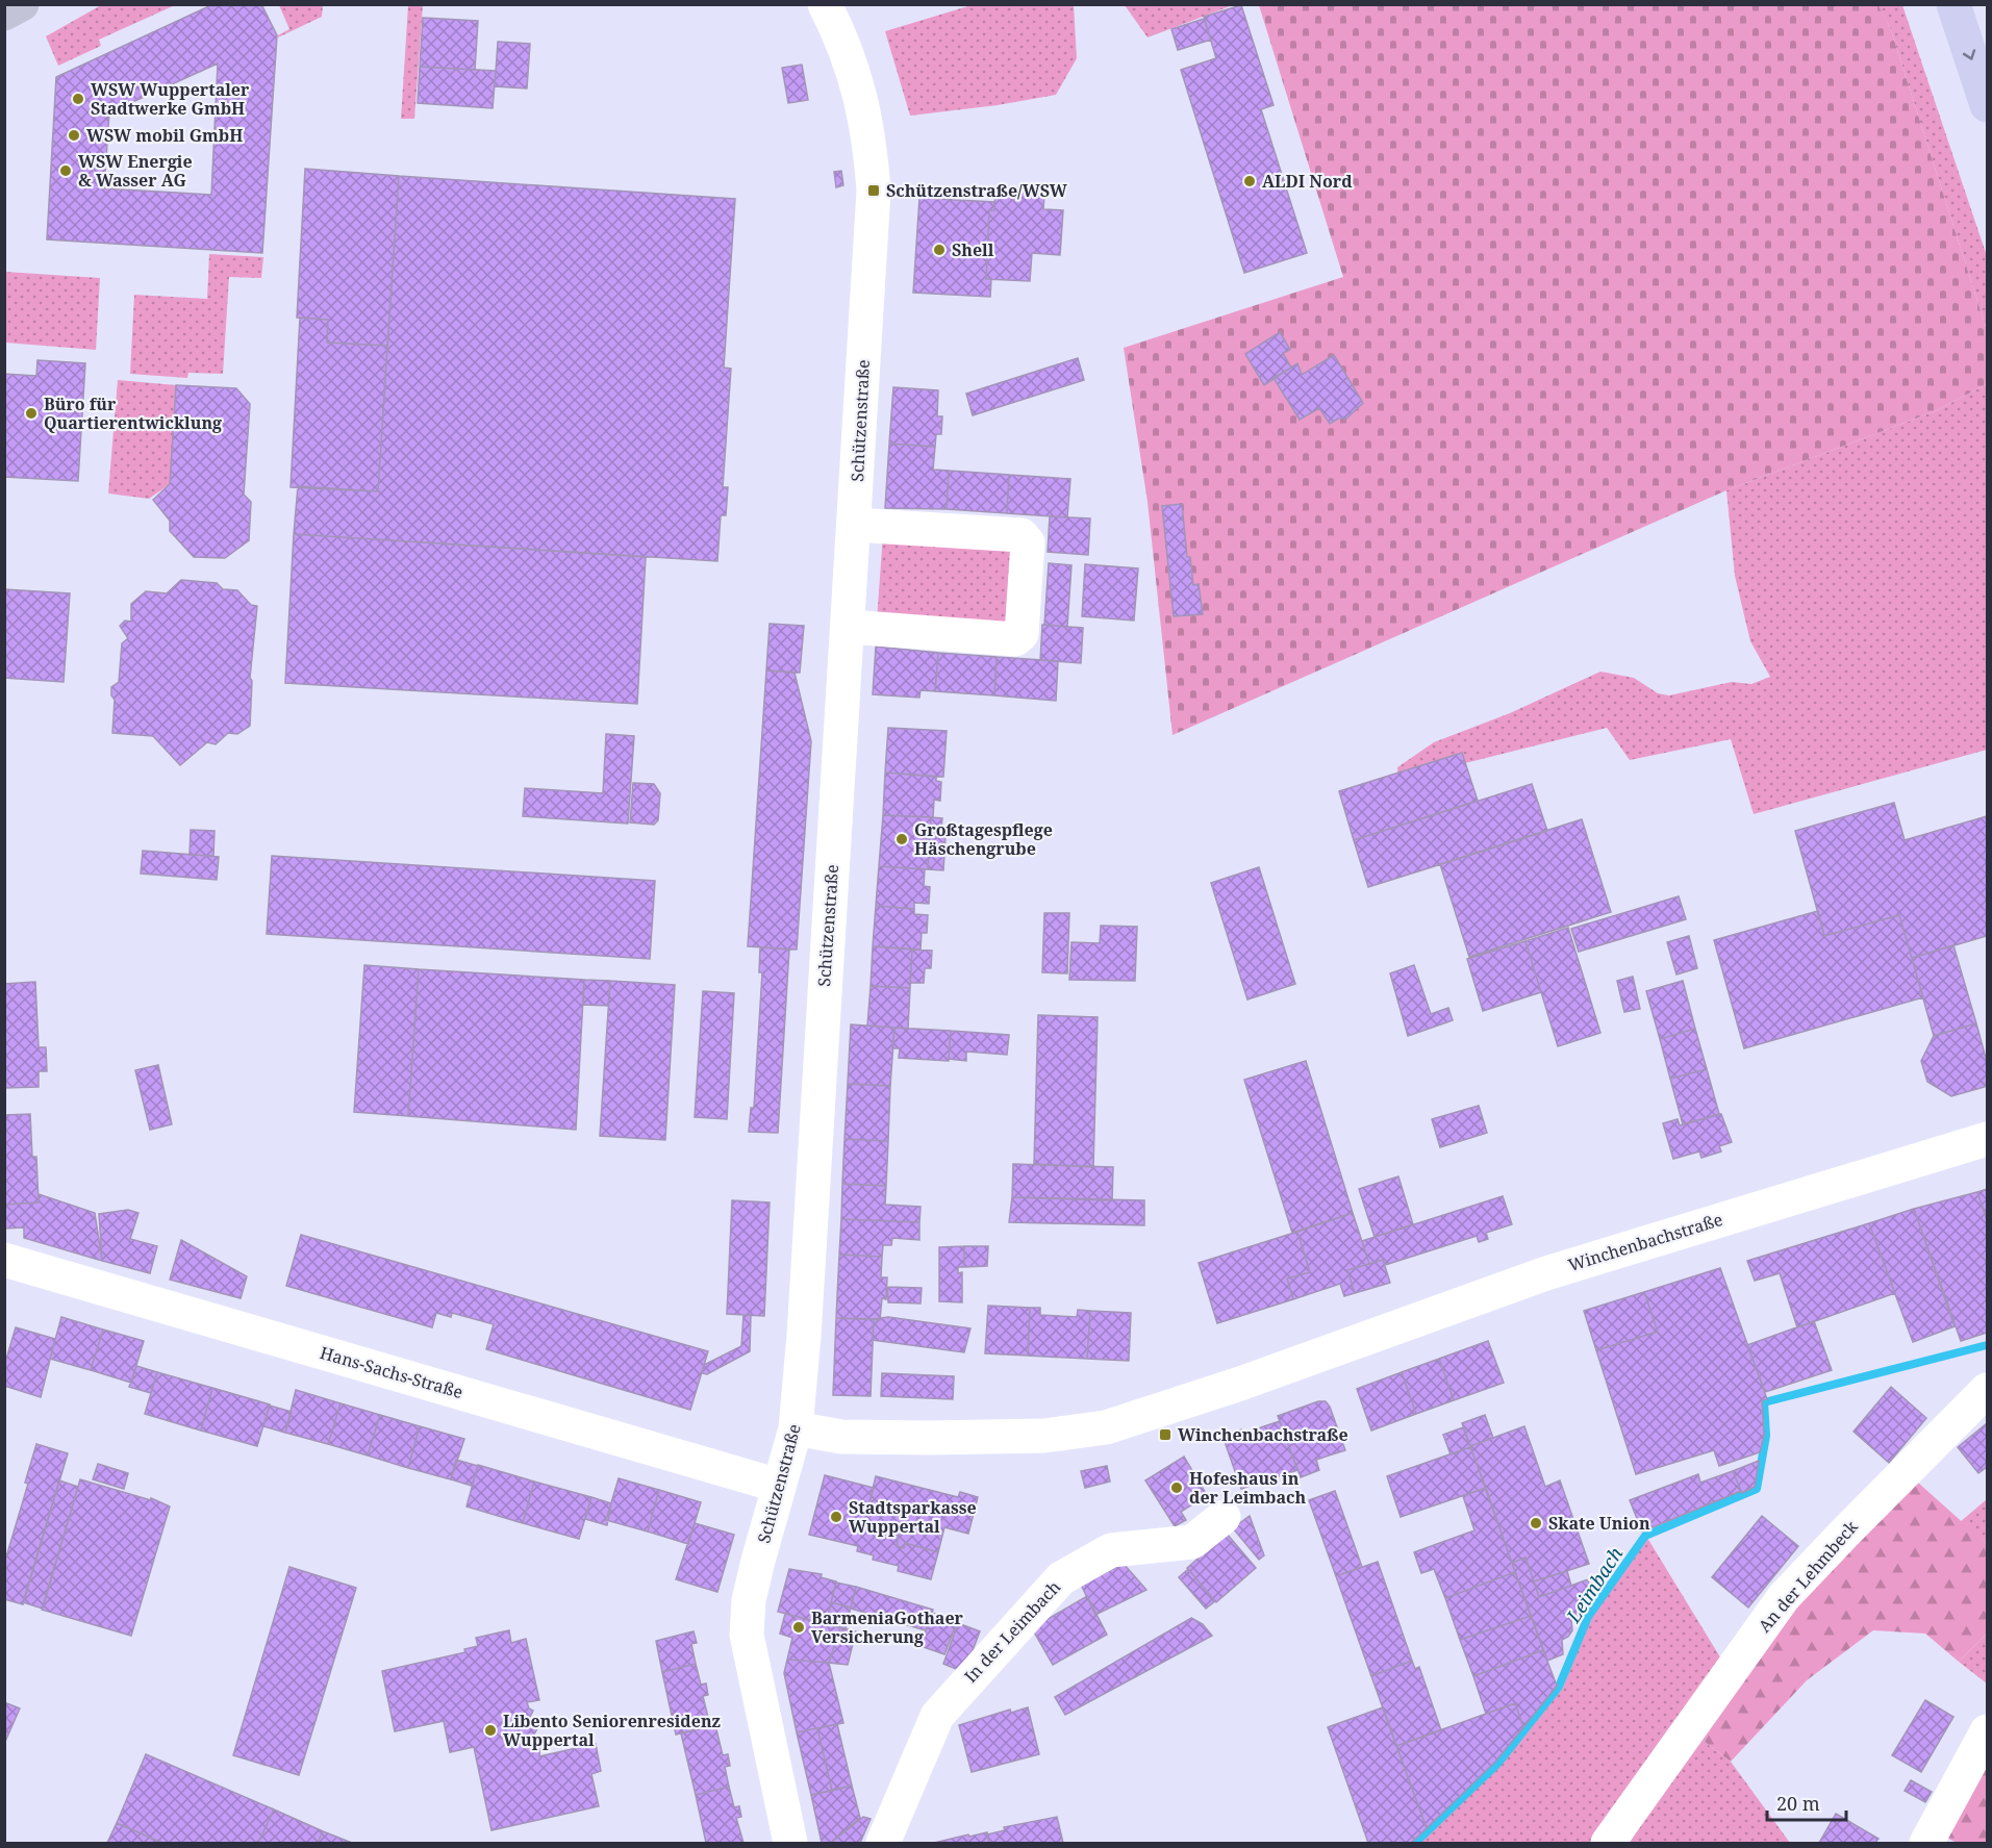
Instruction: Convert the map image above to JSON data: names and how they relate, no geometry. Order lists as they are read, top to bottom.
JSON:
{
  "streets": {
    "street": [
      "Schützenstraße",
      "Winchenbachstraße",
      "Hans-Sachs-Straße",
      "An der Lehmbeck",
      "In der Leimbach"
    ]
  },
  "crossings": [
    ["Schützenstraße", "Winchenbachstraße"],
    ["Schützenstraße", "Hans-Sachs-Straße"]
  ],
  "water": ["Leimbach"],
  "places": {
    "other": [
      "WSW Wuppertaler Stadtwerke GmbH",
      "WSW mobil GmbH",
      "WSW Energie & Wasser AG",
      "ALDI Nord",
      "Shell",
      "Büro für Quartierentwicklung",
      "Großtagespflege Häschengrube",
      "Hofeshaus in der Leimbach",
      "Stadtsparkasse Wuppertal",
      "Skate Union",
      "BarmeniaGothaer Versicherung",
      "Libento Seniorenresidenz Wuppertal"
    ],
    "transit": ["Schützenstraße/WSW", "Winchenbachstraße"]
  },
  "scale_bar": "20 m"
}
